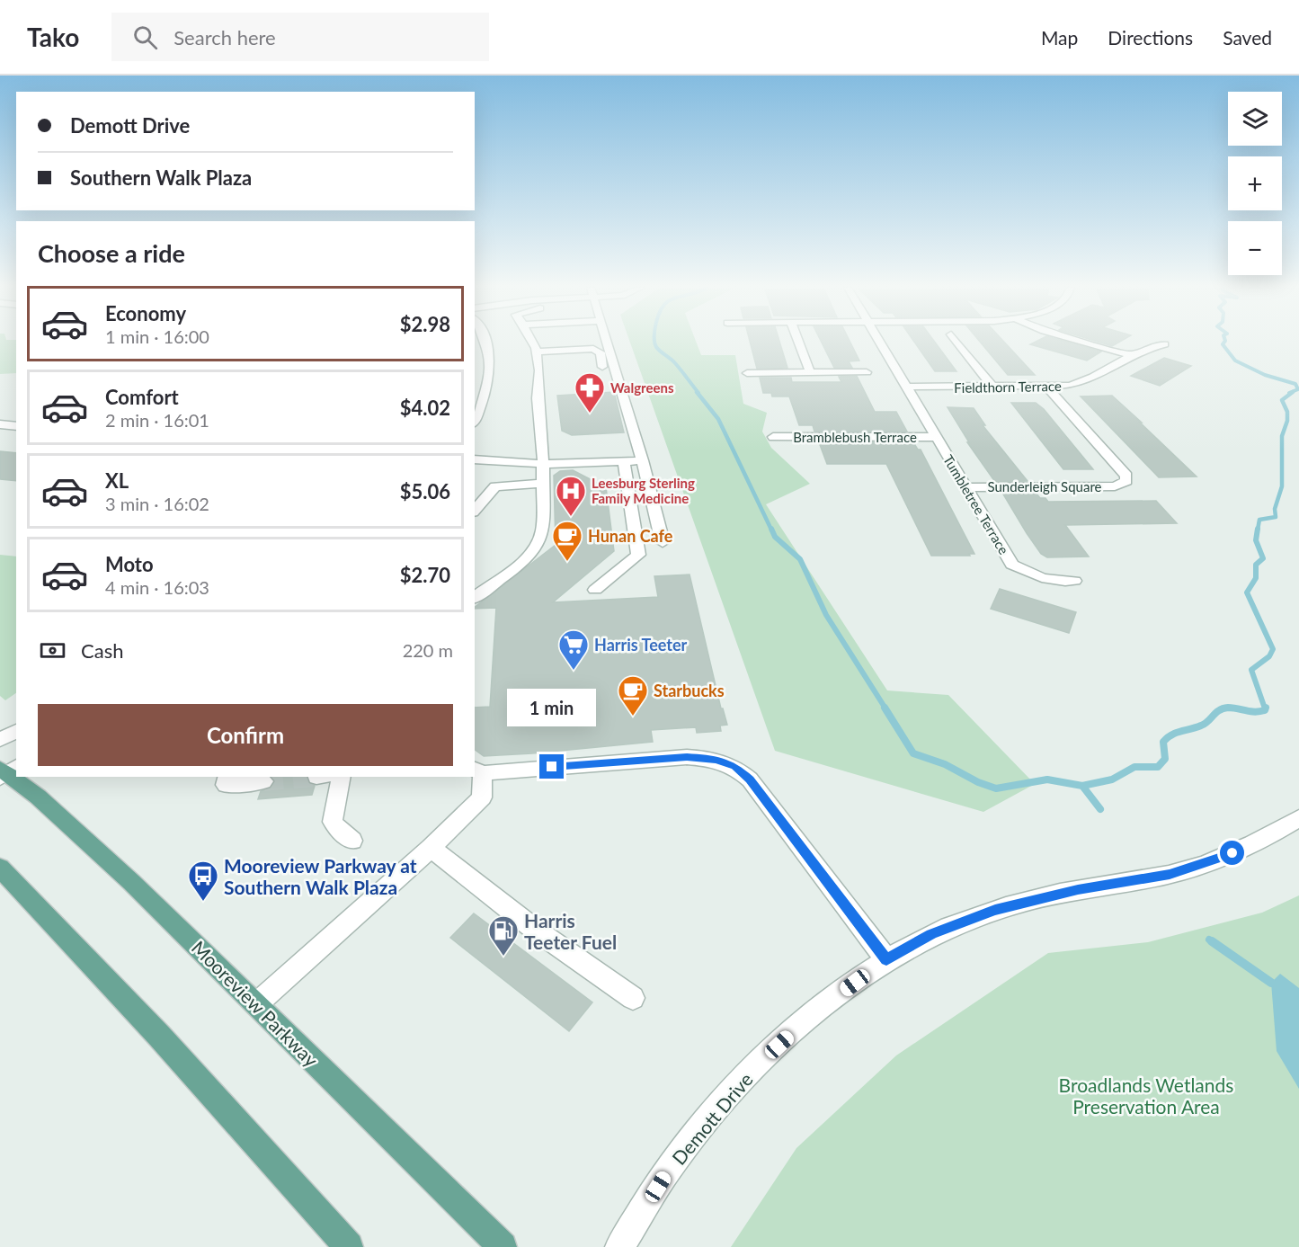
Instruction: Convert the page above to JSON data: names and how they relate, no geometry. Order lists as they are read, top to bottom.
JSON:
{
  "streets": {
    "main road": ["Mooreview Parkway"],
    "street": [
      "Fieldthorn Terrace",
      "Bramblebush Terrace",
      "Sunderleigh Square",
      "Tumbletree Terrace",
      "Demott Drive"
    ]
  },
  "crossings": [
    ["Fieldthorn Terrace", "Sunderleigh Square"],
    ["Fieldthorn Terrace", "Tumbletree Terrace"],
    ["Bramblebush Terrace", "Tumbletree Terrace"],
    ["Sunderleigh Square", "Tumbletree Terrace"]
  ],
  "parks": ["Broadlands Wetlands Preservation Area"],
  "places": {
    "pharmacy": ["Walgreens"],
    "hospital": ["Leesburg Sterling Family Medicine"],
    "cafe": ["Hunan Cafe", "Starbucks"],
    "supermarket": ["Harris Teeter"],
    "bus stop": ["Mooreview Parkway at Southern Walk Plaza"],
    "fuel station": ["Harris Teeter Fuel"]
  },
  "page": {
    "header": "Tako",
    "search": "Search here",
    "nav": ["Map", "Directions", "Saved"],
    "map_buttons": ["+", "−"],
    "banner": ["Demott Drive", "Southern Walk Plaza"],
    "heading": "Choose a ride",
    "list": [
      {
        "name": "Economy",
        "note": "1 min · 16:00",
        "value": "$2.98"
      },
      {
        "name": "Comfort",
        "note": "2 min · 16:01",
        "value": "$4.02"
      },
      {
        "name": "XL",
        "note": "3 min · 16:02",
        "value": "$5.06"
      },
      {
        "name": "Moto",
        "note": "4 min · 16:03",
        "value": "$2.70"
      }
    ],
    "pay": ["Cash", "220 m"],
    "bubble": "1 min",
    "buttons": "Confirm"
  }
}
